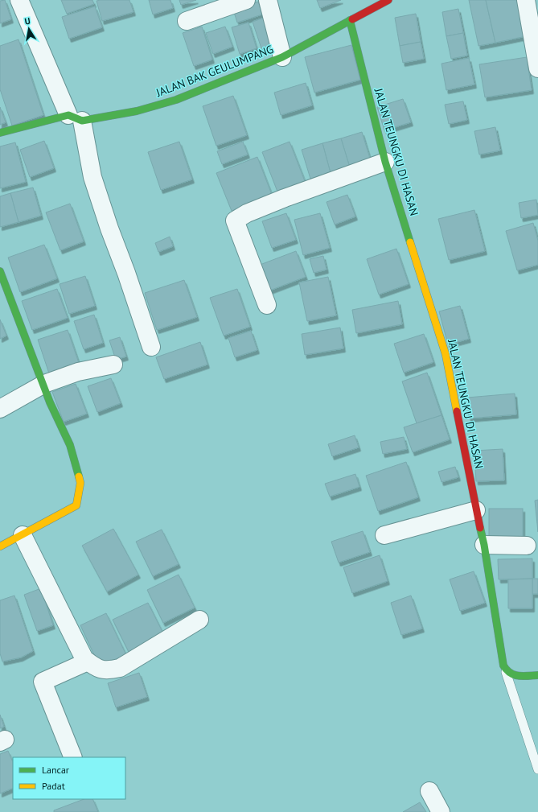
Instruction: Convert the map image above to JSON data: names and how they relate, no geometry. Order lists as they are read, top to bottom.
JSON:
{
  "streets": {
    "street": ["JALAN BAK GEULUMPANG", "JALAN TEUNGKU DI HASAN"]
  },
  "crossings": [
    ["JALAN BAK GEULUMPANG", "JALAN TEUNGKU DI HASAN"]
  ],
  "legend": ["Lancar", "Padat"],
  "north": "top"
}
